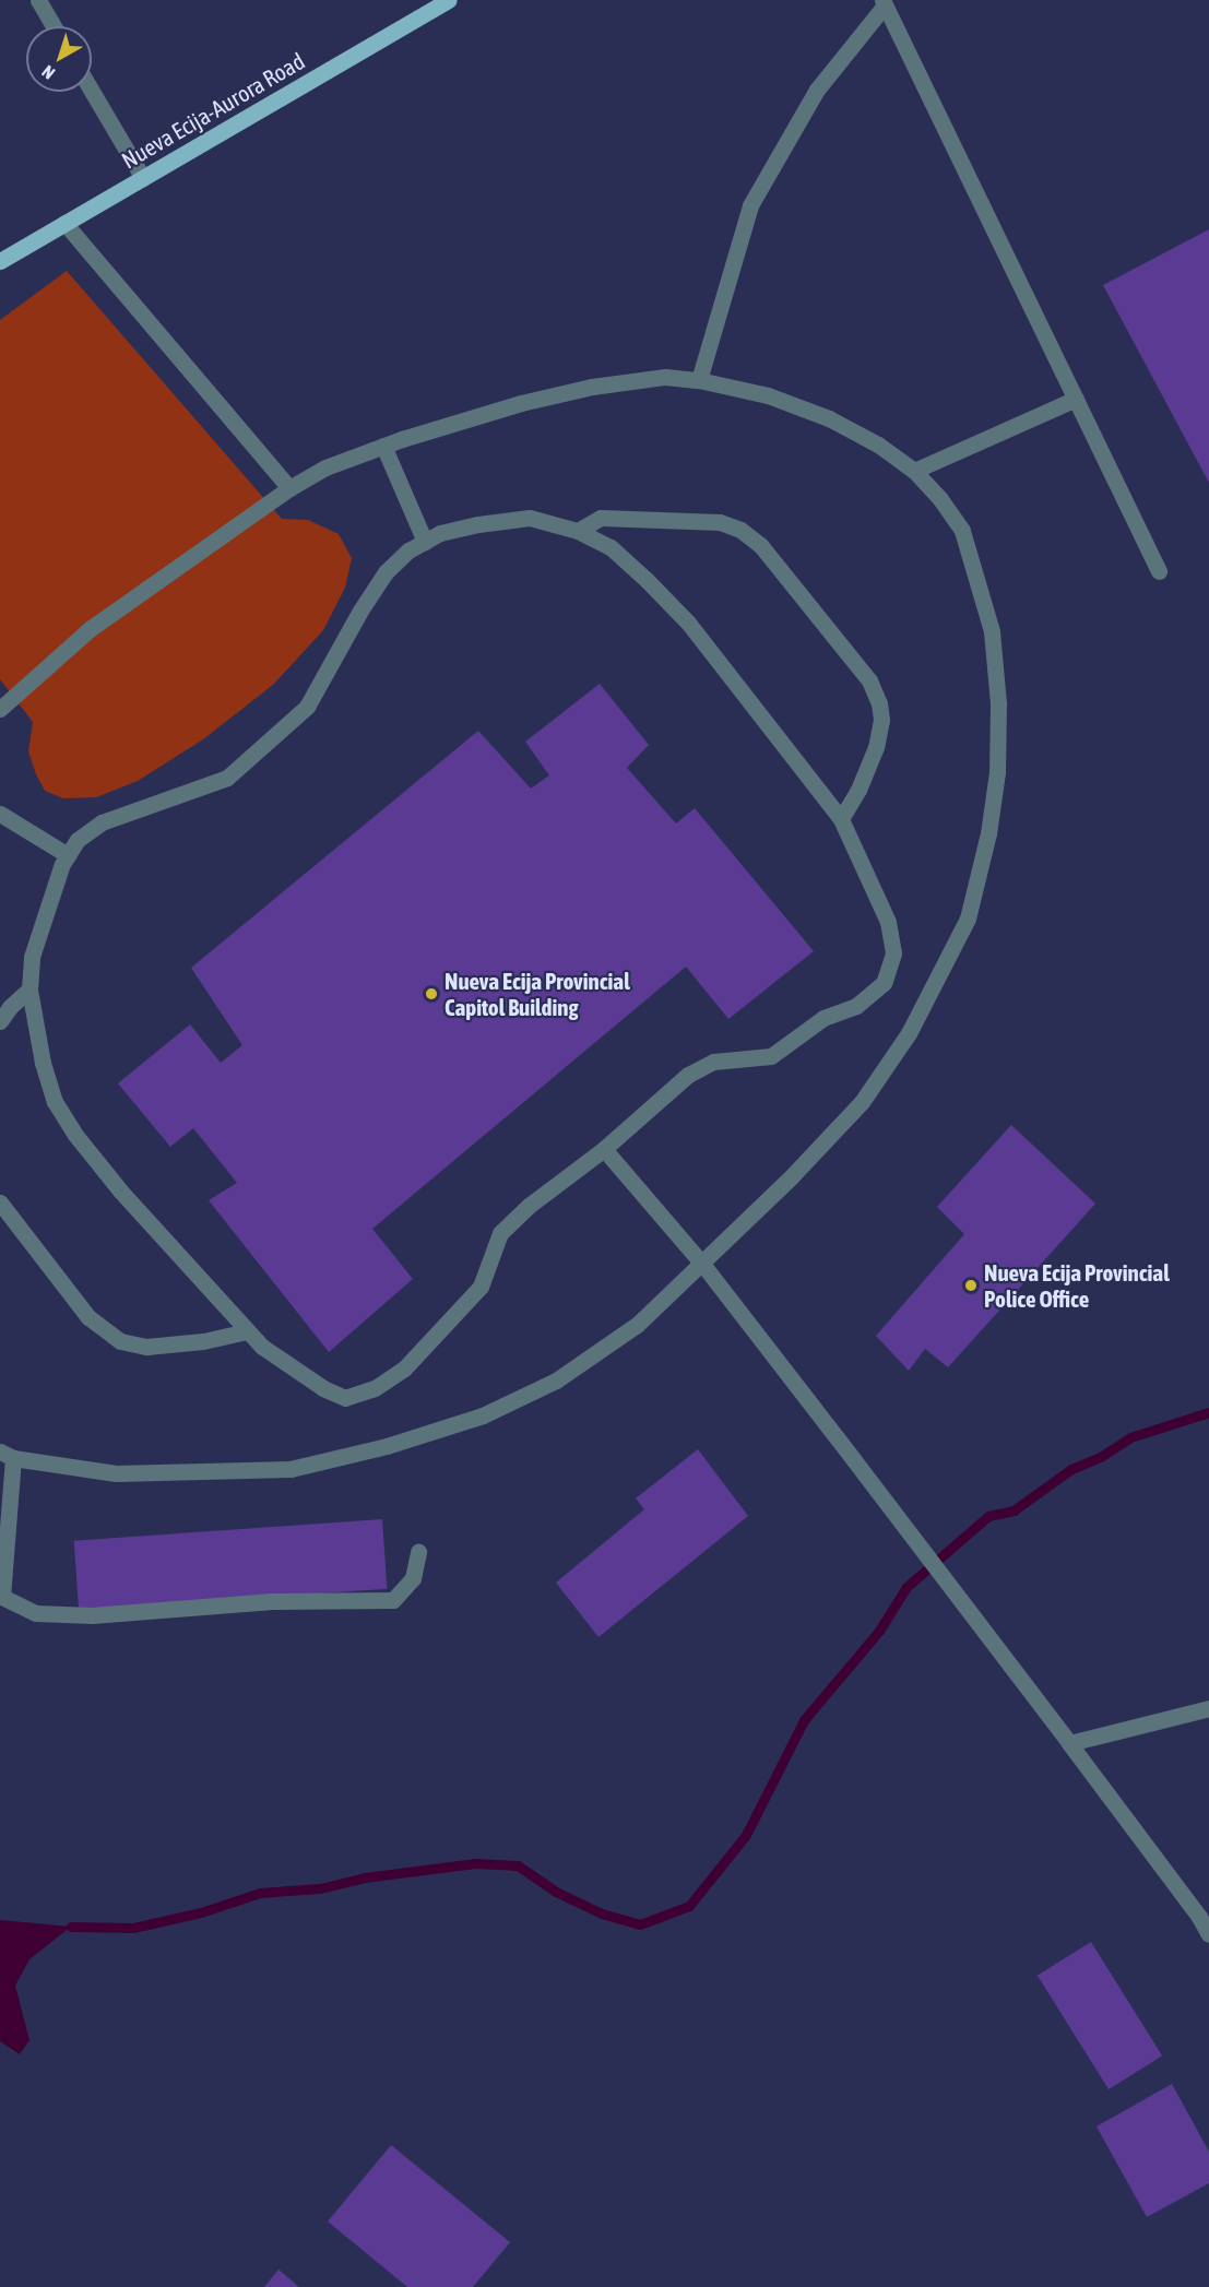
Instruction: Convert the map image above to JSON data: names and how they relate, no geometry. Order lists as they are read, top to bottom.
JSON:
{
  "streets": {
    "main road": ["Nueva Ecija-Aurora Road"]
  },
  "places": ["Nueva Ecija Provincial Capitol Building", "Nueva Ecija Provincial Police Office"],
  "north": "bottom left"
}
